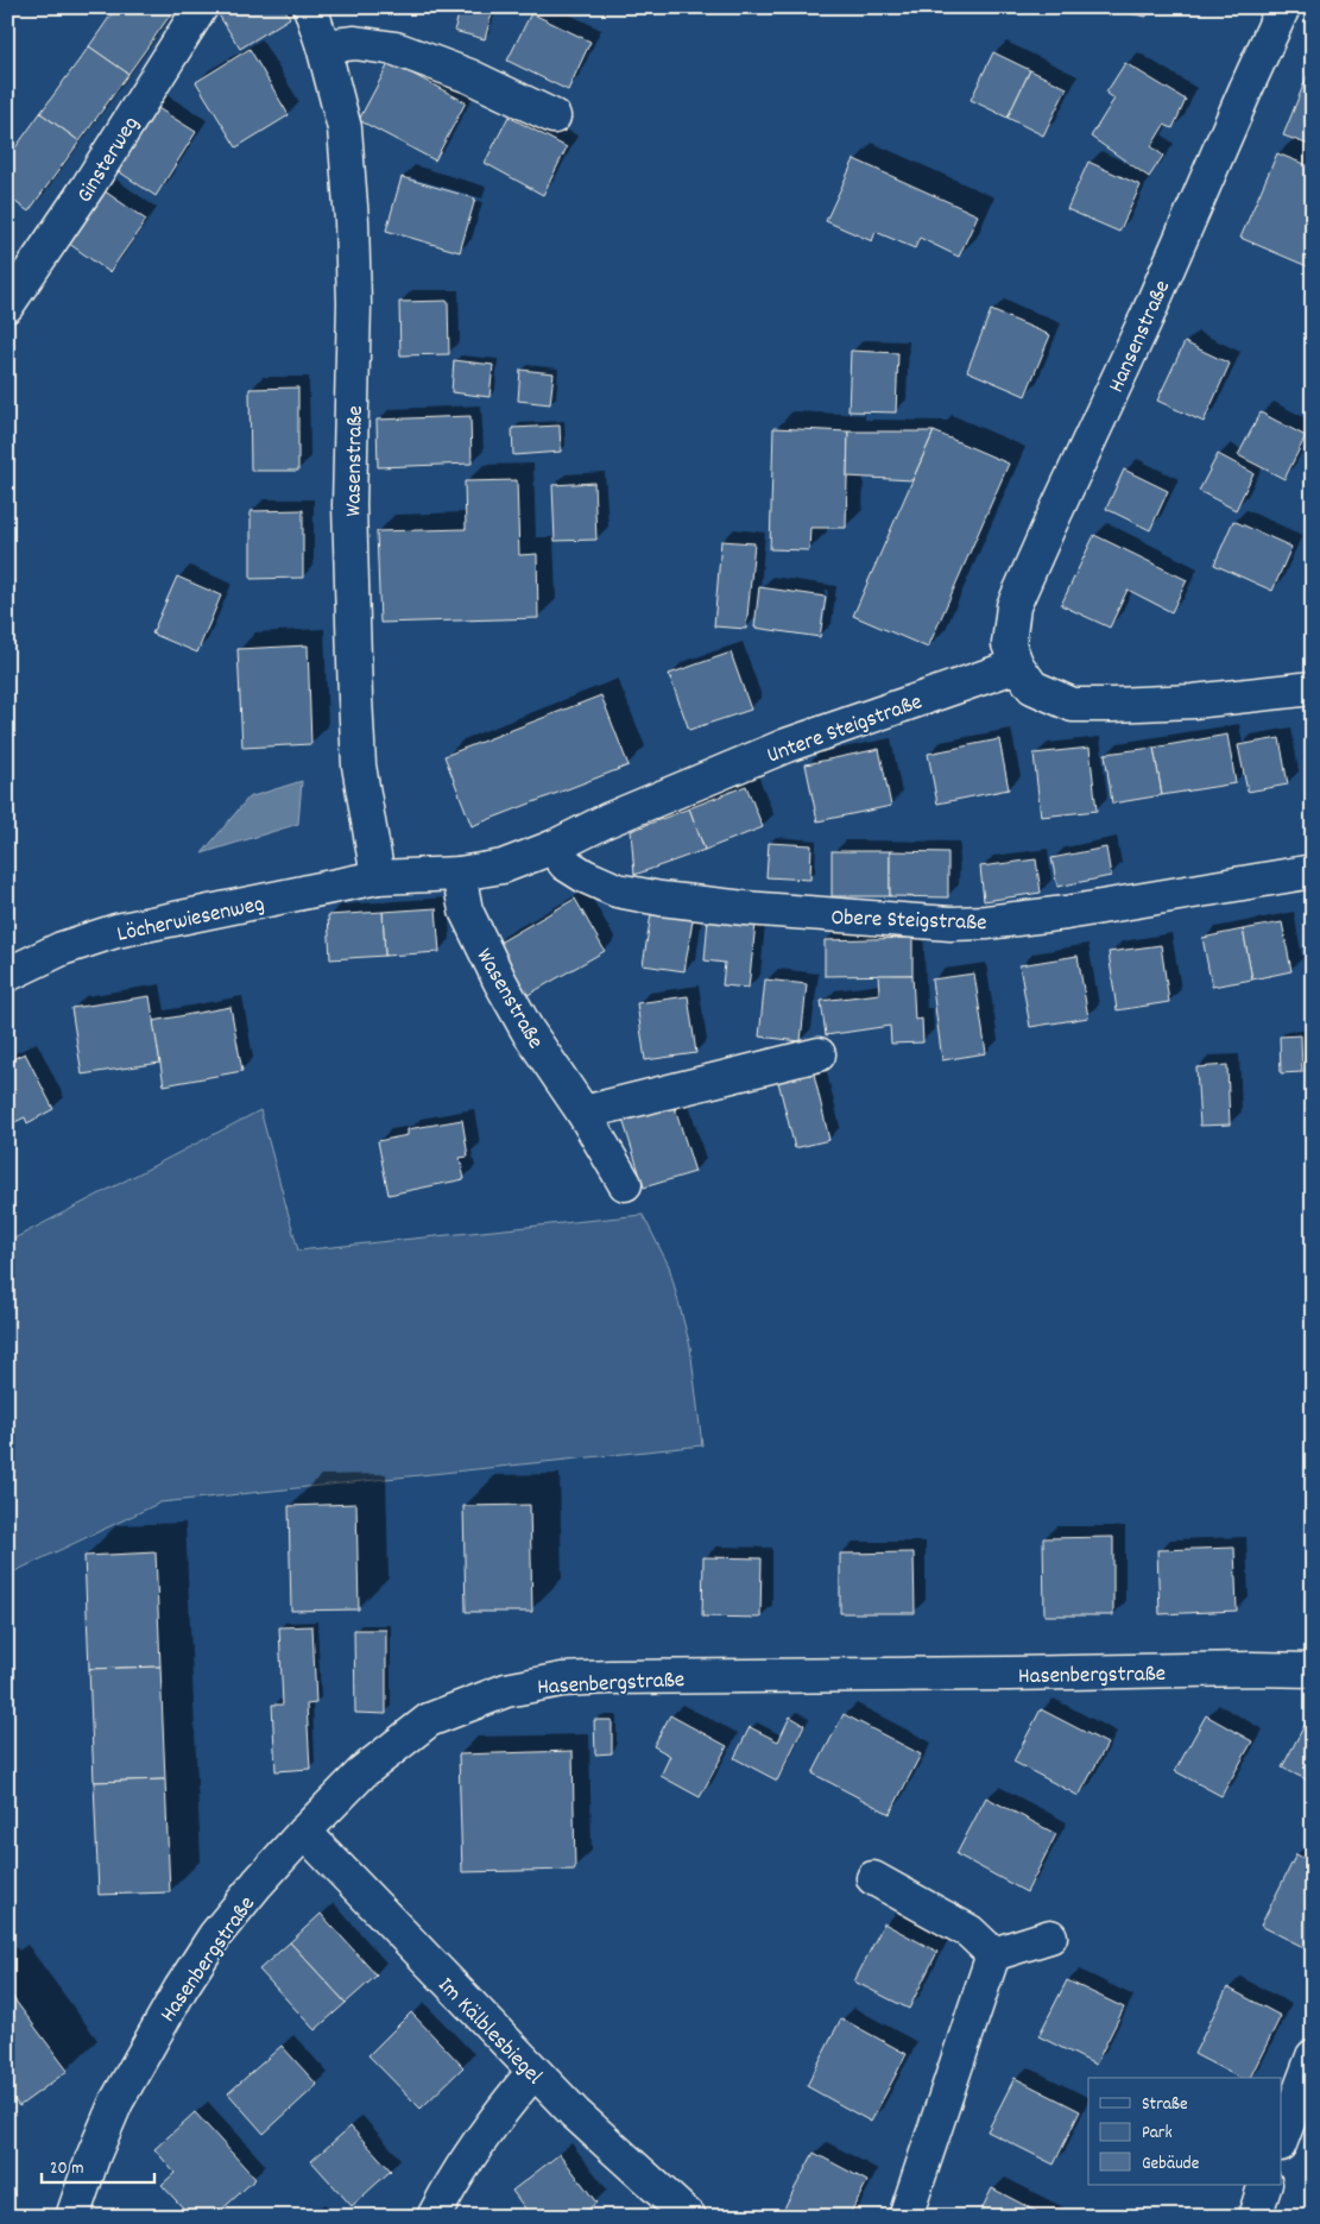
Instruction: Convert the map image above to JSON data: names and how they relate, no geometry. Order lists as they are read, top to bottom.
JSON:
{
  "streets": {
    "street": [
      "Ginsterweg",
      "Hansenstraße",
      "Wasenstraße",
      "Untere Steigstraße",
      "Löcherwiesenweg",
      "Obere Steigstraße",
      "Hasenbergstraße",
      "Im Kälblesbiegel"
    ]
  },
  "crossings": [
    ["Hansenstraße", "Untere Steigstraße"],
    ["Wasenstraße", "Untere Steigstraße"],
    ["Wasenstraße", "Löcherwiesenweg"],
    ["Untere Steigstraße", "Löcherwiesenweg"],
    ["Untere Steigstraße", "Obere Steigstraße"],
    ["Hasenbergstraße", "Im Kälblesbiegel"]
  ],
  "legend": ["Straße", "Park", "Gebäude"],
  "scale_bar": "20 m"
}
